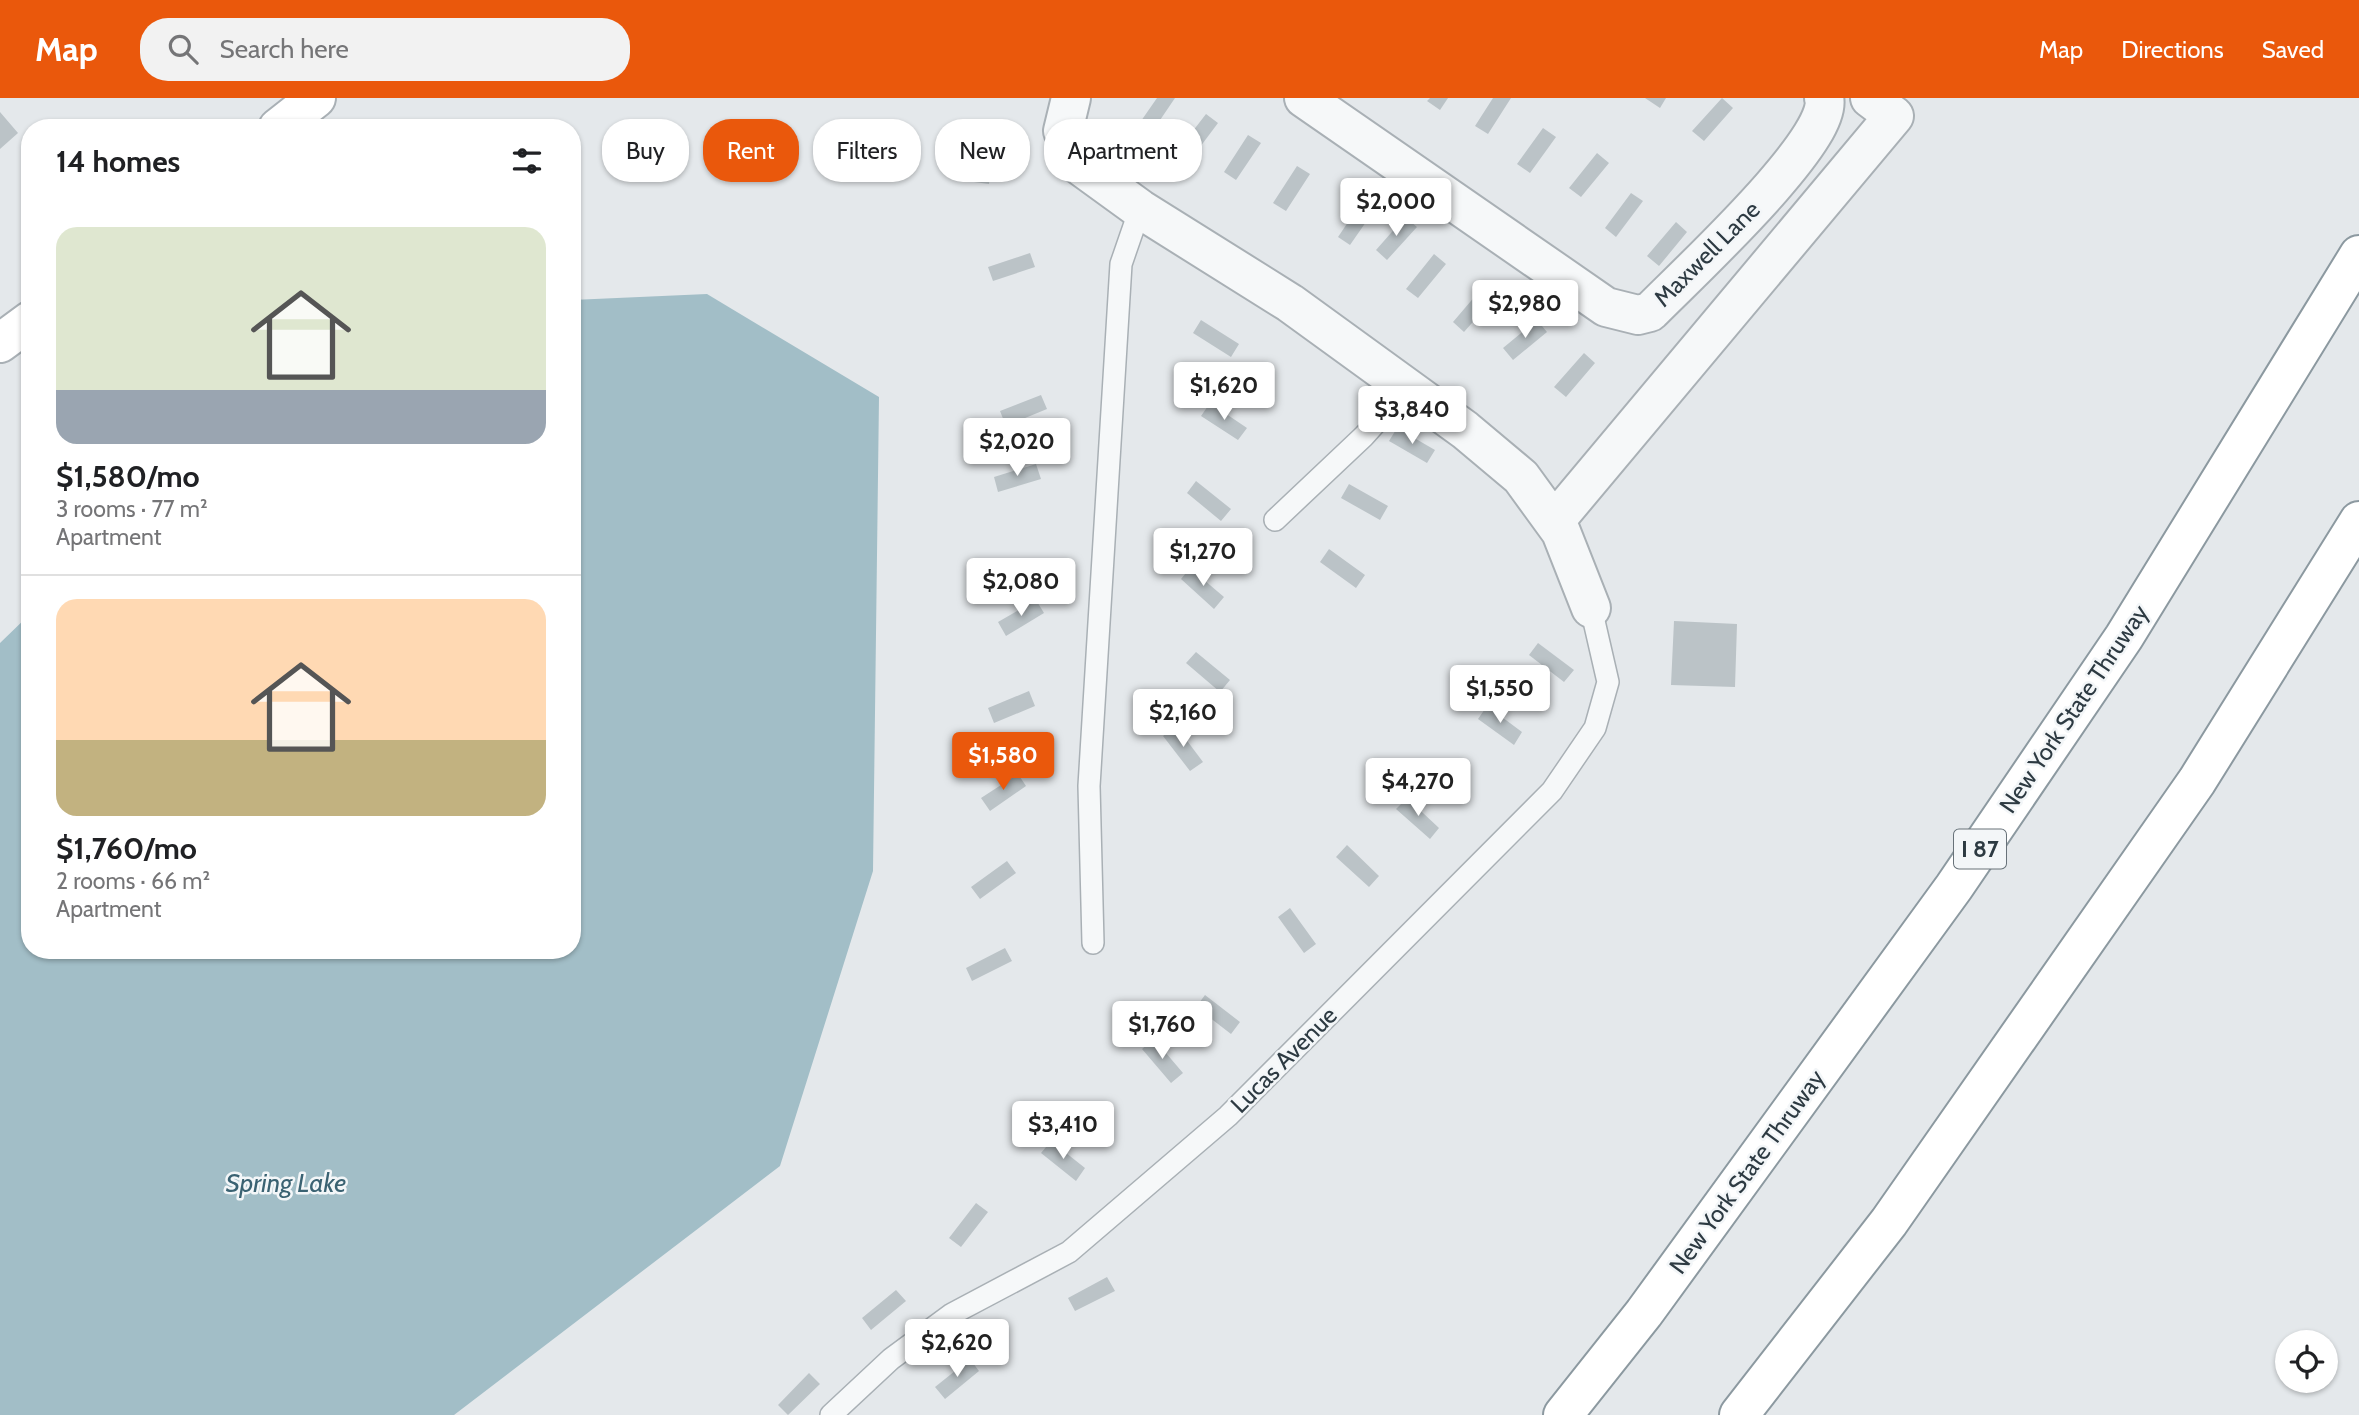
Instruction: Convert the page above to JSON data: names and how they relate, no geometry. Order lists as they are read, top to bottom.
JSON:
{
  "streets": {
    "main road": ["New York State Thruway", "I 87"],
    "street": ["Maxwell Lane"],
    "lane": ["Lucas Avenue"]
  },
  "water": ["Spring Lake"],
  "page": {
    "header": "Map",
    "search": "Search here",
    "nav": ["Map", "Directions", "Saved"],
    "chip": [
      "Buy",
      "Rent",
      "Filters",
      "New",
      "Apartment"
    ],
    "heading": "14 homes",
    "price": [
      "$2,000",
      "$2,980",
      "$1,620",
      "$3,840",
      "$2,020",
      "$1,270",
      "$2,080",
      "$1,550",
      "$2,160",
      "$1,580",
      "$4,270",
      "$1,760",
      "$3,410",
      "$2,620"
    ],
    "list": [
      {
        "name": "$1,580/mo",
        "note": "3 rooms · 77 m² · Apartment"
      },
      {
        "name": "$1,760/mo",
        "note": "2 rooms · 66 m² · Apartment"
      }
    ]
  }
}
